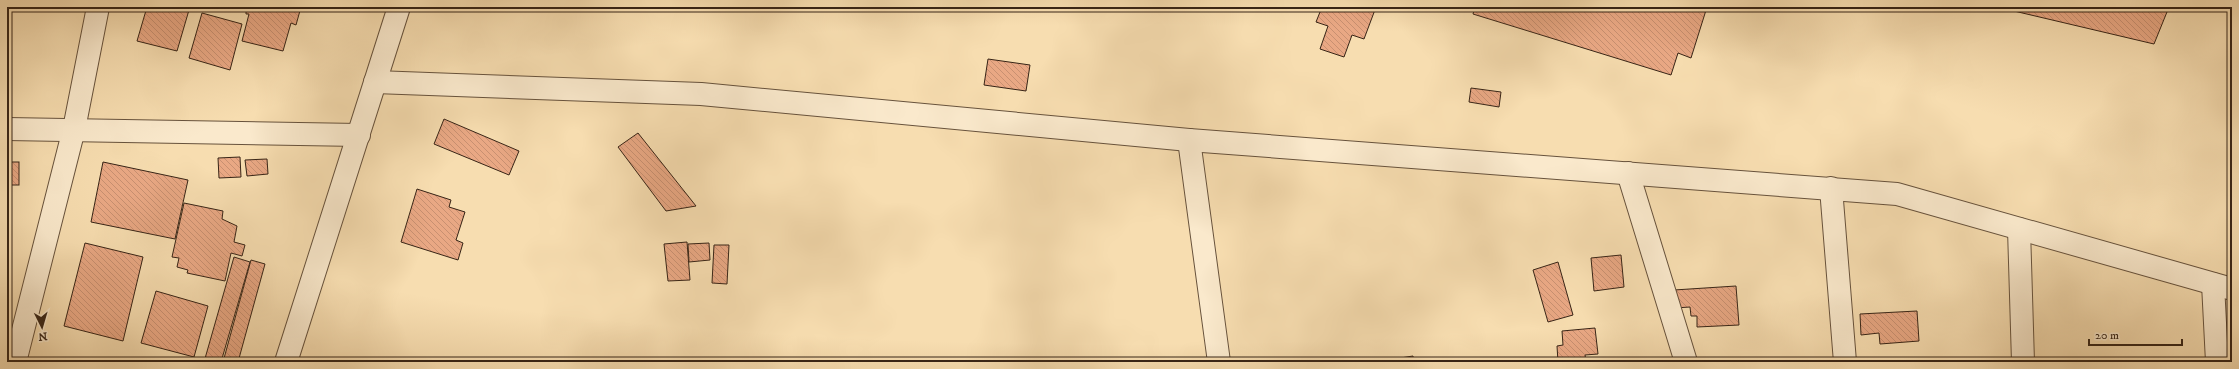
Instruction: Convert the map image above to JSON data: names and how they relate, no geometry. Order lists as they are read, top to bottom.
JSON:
{
  "scale_bar": "20 m",
  "north": "bottom"
}
